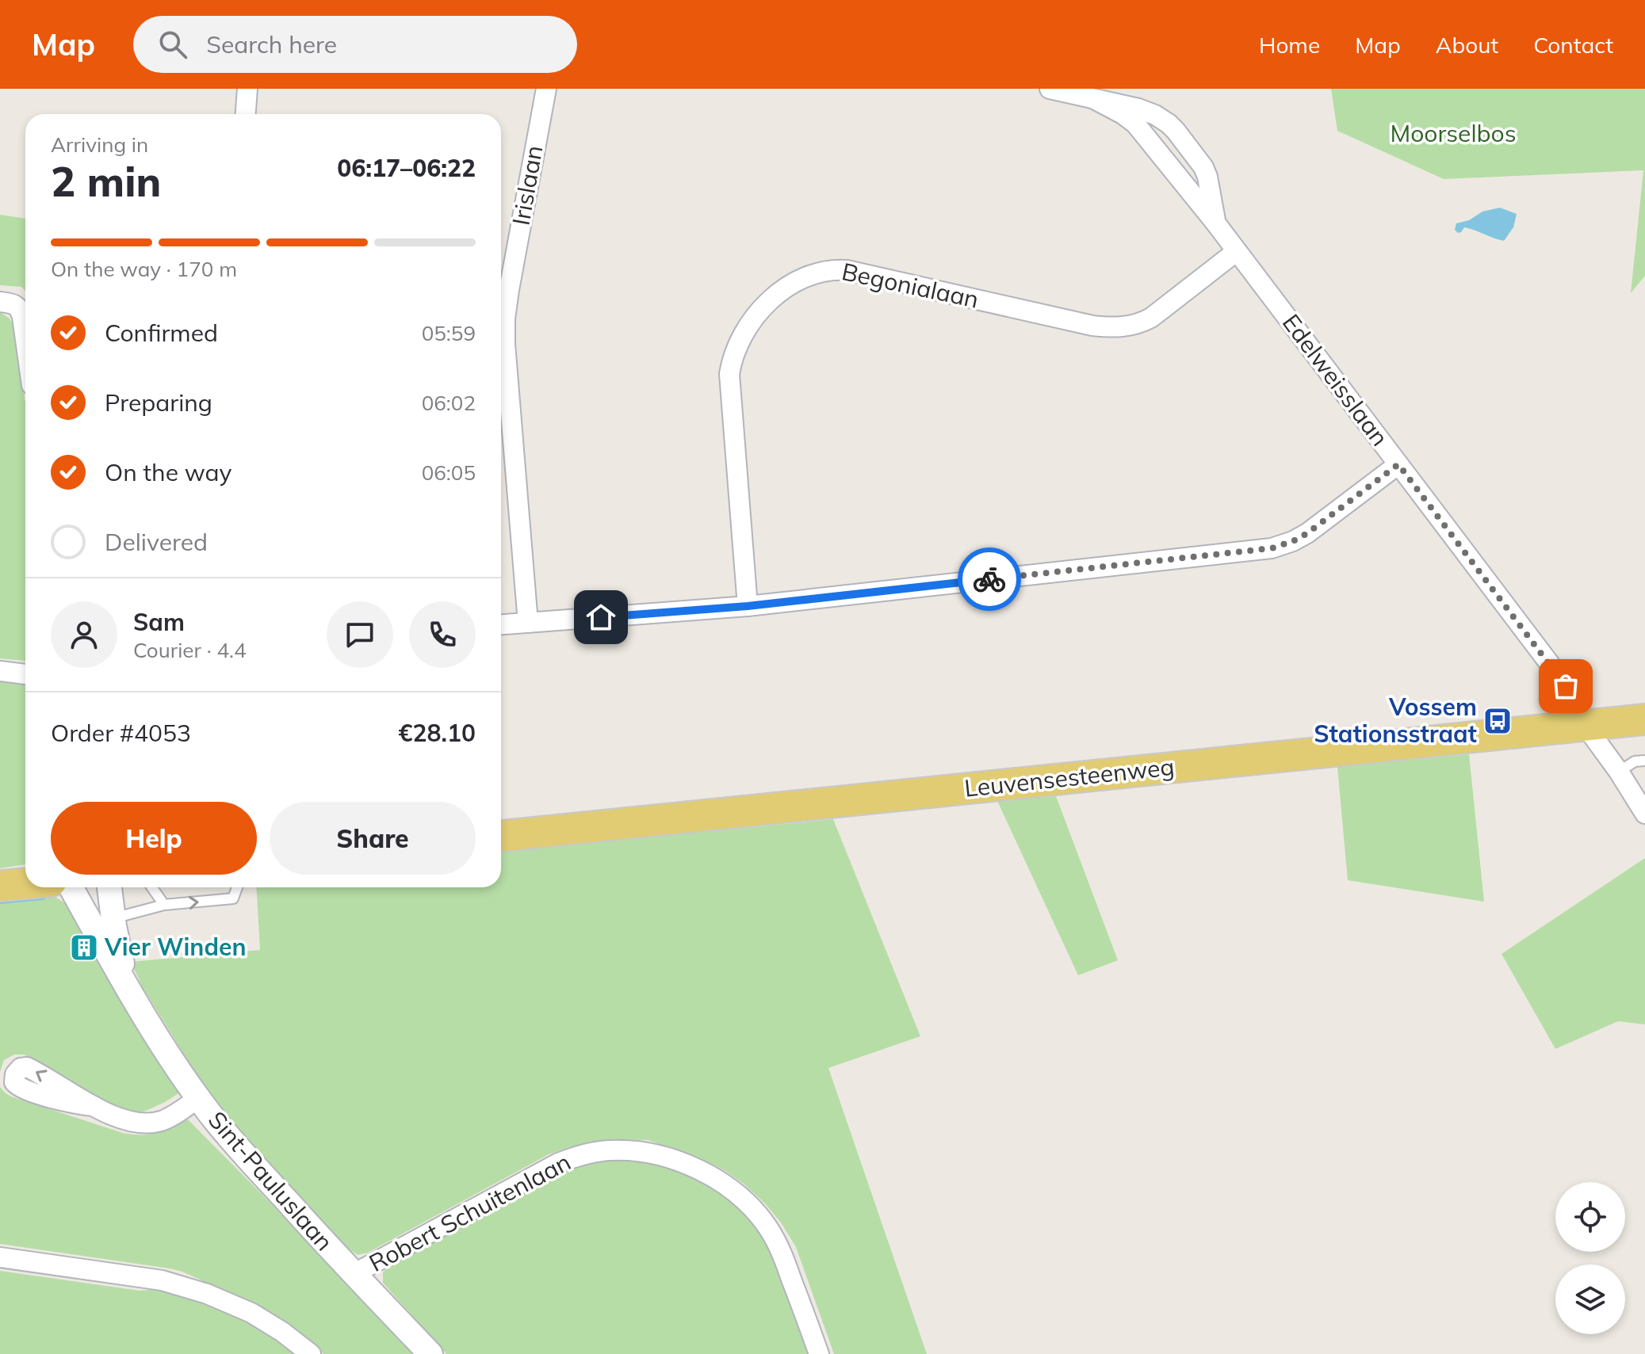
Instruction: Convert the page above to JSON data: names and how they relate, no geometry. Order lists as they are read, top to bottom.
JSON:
{
  "streets": {
    "main road": ["Leuvensesteenweg"],
    "street": [
      "Irislaan",
      "Begonialaan",
      "Edelweisslaan",
      "Sint-Pauluslaan",
      "Robert Schuitenlaan"
    ]
  },
  "crossings": [
    ["Begonialaan", "Edelweisslaan"],
    ["Edelweisslaan", "Leuvensesteenweg"],
    ["Sint-Pauluslaan", "Robert Schuitenlaan"]
  ],
  "parks": ["Moorselbos"],
  "places": {
    "bus stop": ["Vossem Stationsstraat"],
    "building": ["Vier Winden"]
  },
  "page": {
    "header": "Map",
    "search": "Search here",
    "nav": [
      "Home",
      "Map",
      "About",
      "Contact"
    ],
    "heading": ["2 min", "Arriving in", "06:17–06:22"],
    "panel": [
      "Sam",
      "Courier · 4.4",
      "Order #4053",
      "€28.10"
    ],
    "bar": "On the way · 170 m",
    "list": [
      ["Confirmed", "05:59"],
      ["Preparing", "06:02"],
      ["On the way", "06:05"],
      "Delivered"
    ],
    "buttons": ["Help", "Share"]
  }
}
